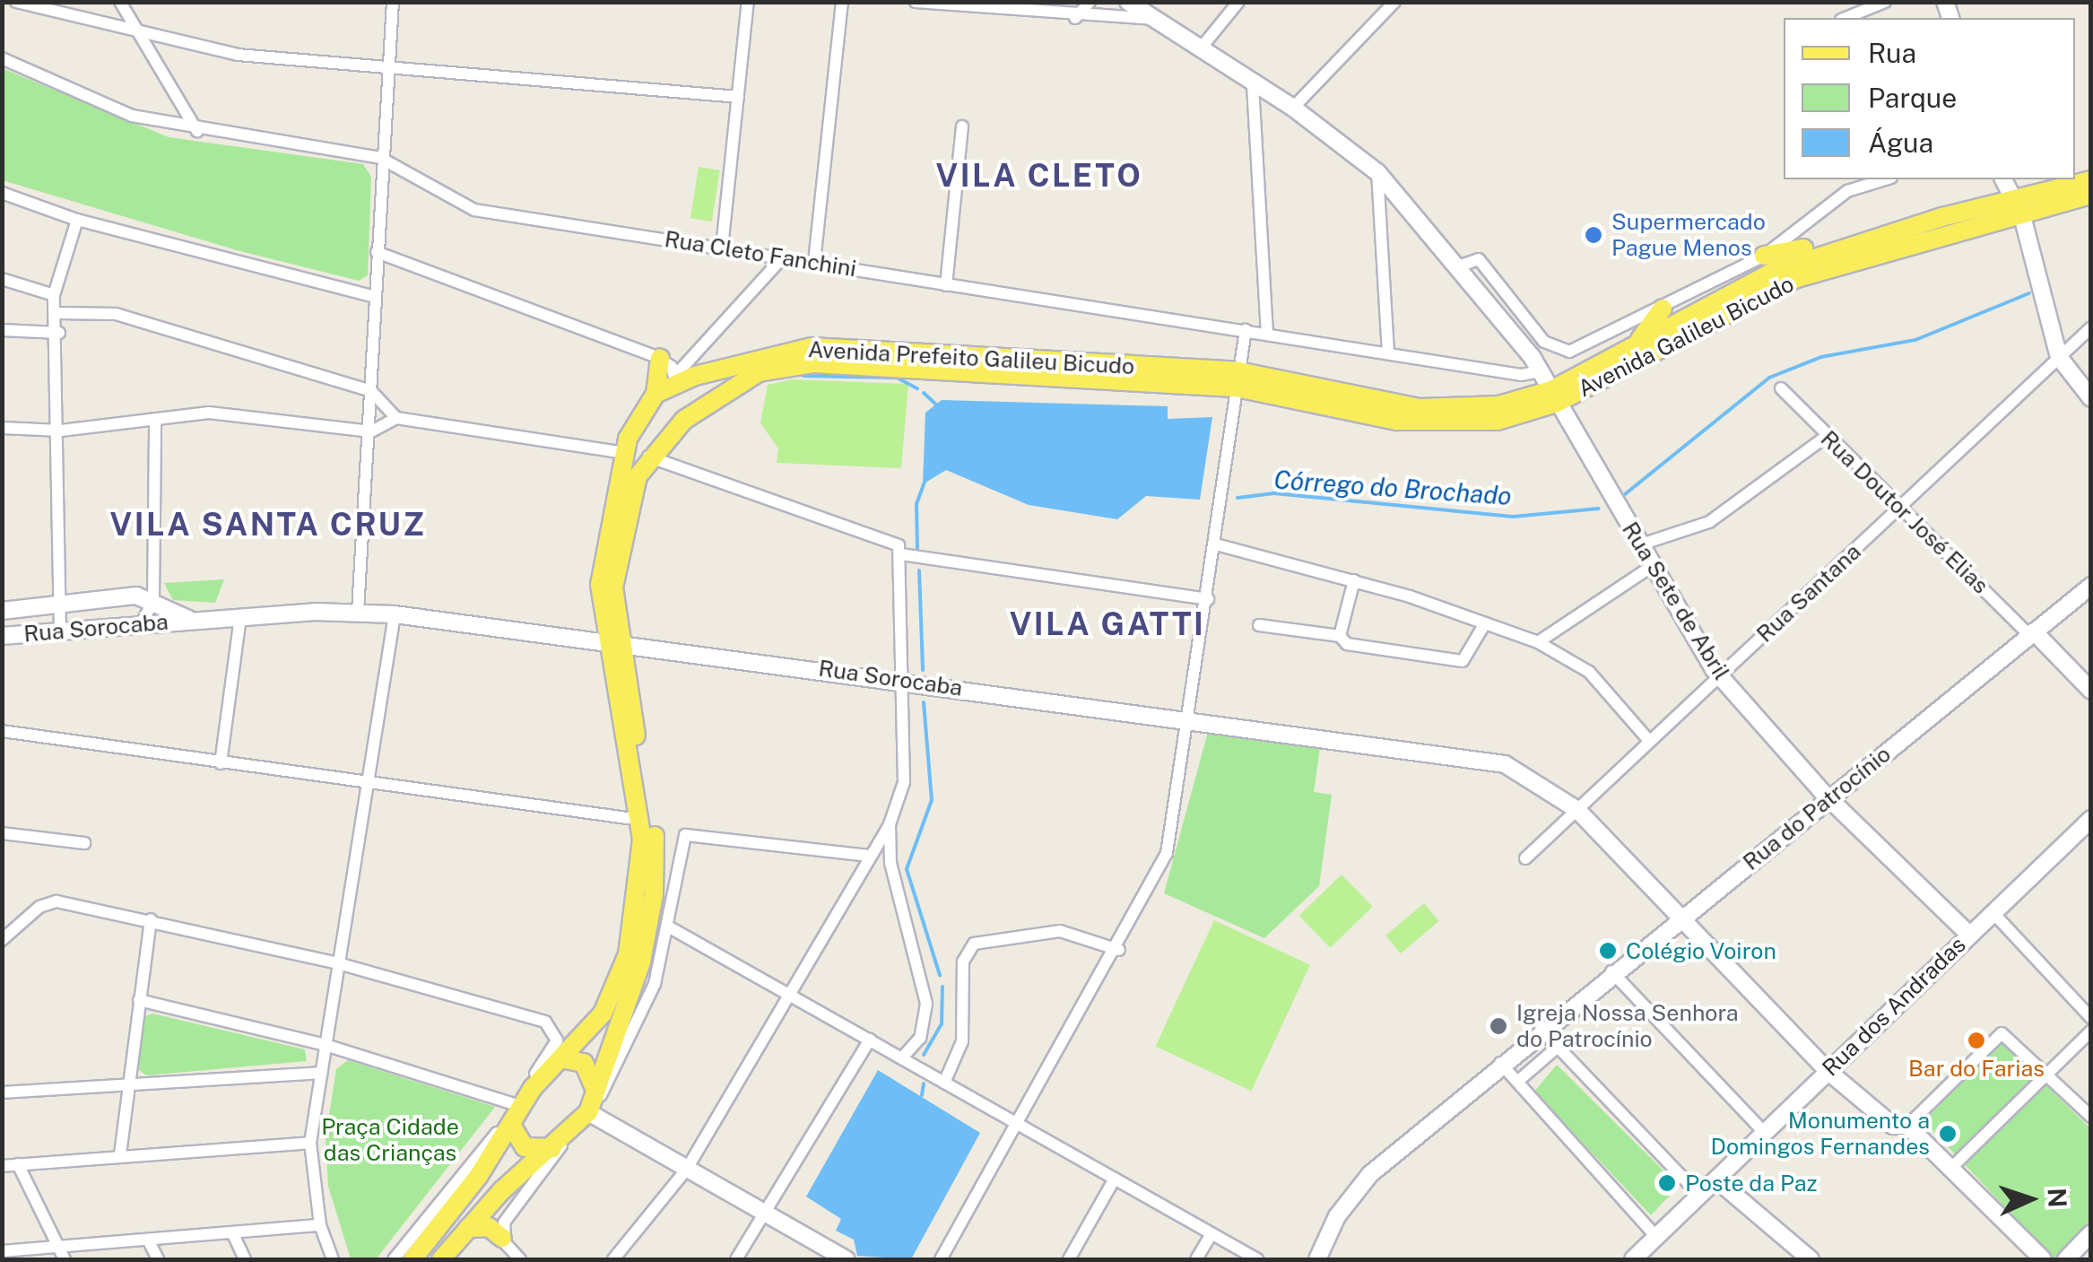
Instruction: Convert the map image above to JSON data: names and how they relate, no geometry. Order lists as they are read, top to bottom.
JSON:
{
  "streets": {
    "main road": [
      "Avenida Galileu Bicudo",
      "Avenida Prefeito Galileu Bicudo",
      "Rua Doutor José Elias",
      "Rua Sete de Abril",
      "Rua Sorocaba",
      "Rua do Patrocínio",
      "Rua dos Andradas"
    ],
    "street": ["Rua Cleto Fanchini", "Rua Santana"]
  },
  "crossings": [
    ["Rua Cleto Fanchini", "Rua Sete de Abril"],
    ["Avenida Galileu Bicudo", "Avenida Prefeito Galileu Bicudo"],
    ["Avenida Galileu Bicudo", "Rua Sete de Abril"],
    ["Avenida Prefeito Galileu Bicudo", "Rua Sete de Abril"],
    ["Avenida Prefeito Galileu Bicudo", "Rua Sorocaba"],
    ["Rua Doutor José Elias", "Rua Santana"],
    ["Rua Doutor José Elias", "Rua do Patrocínio"],
    ["Rua Santana", "Rua Sete de Abril"],
    ["Rua Santana", "Rua Sorocaba"],
    ["Rua Sete de Abril", "Rua do Patrocínio"],
    ["Rua Sete de Abril", "Rua dos Andradas"],
    ["Rua Sorocaba", "Rua do Patrocínio"],
    ["Rua Sorocaba", "Rua dos Andradas"]
  ],
  "districts": ["VILA CLETO", "VILA SANTA CRUZ", "VILA GATTI"],
  "water": ["Córrego do Brochado"],
  "parks": ["Praça Cidade das Crianças"],
  "places": [
    "Supermercado Pague Menos",
    "Colégio Voiron",
    "Igreja Nossa Senhora do Patrocínio",
    "Bar do Farias",
    "Monumento a Domingos Fernandes",
    "Poste da Paz"
  ],
  "legend": ["Rua", "Parque", "Água"],
  "north": "right"
}
